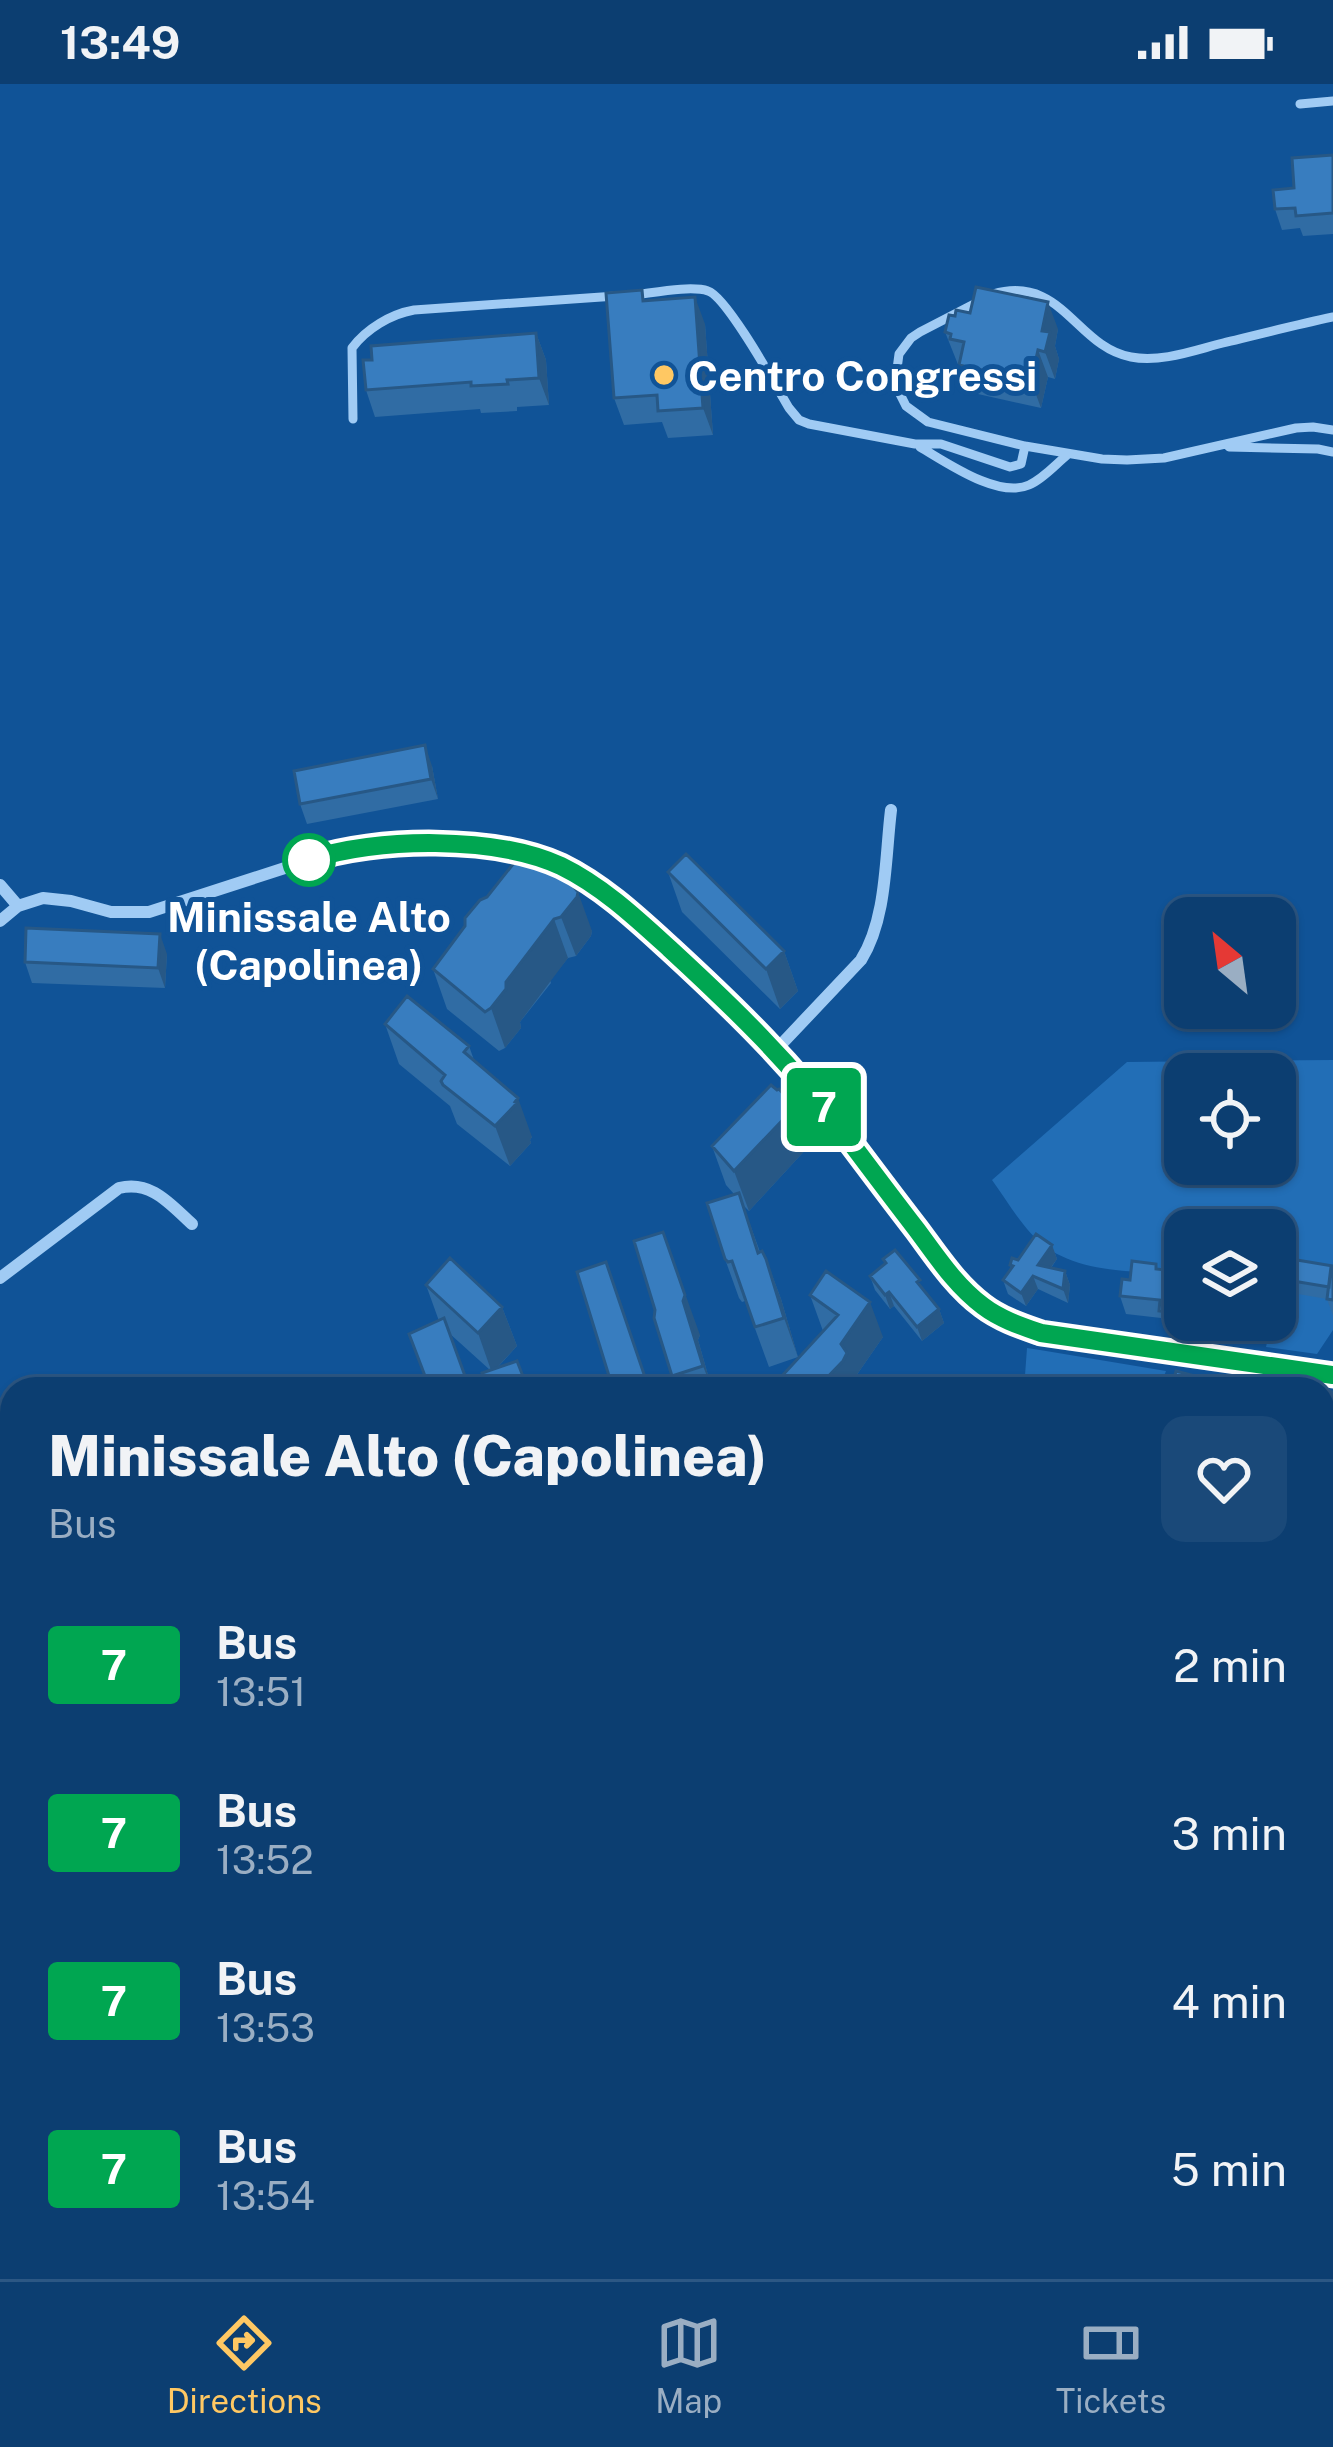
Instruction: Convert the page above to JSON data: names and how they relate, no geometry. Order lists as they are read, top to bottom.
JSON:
{
  "places": ["Centro Congressi", "Minissale Alto (Capolinea)"],
  "lines": ["bus line 7"],
  "north": "top left",
  "page": {
    "status": "13:49",
    "on_map": "7",
    "heading": ["Minissale Alto (Capolinea)", "Bus"],
    "list": [
      {
        "mark": "7",
        "name": "Bus",
        "note": "13:51",
        "value": "2 min"
      },
      {
        "mark": "7",
        "name": "Bus",
        "note": "13:52",
        "value": "3 min"
      },
      {
        "mark": "7",
        "name": "Bus",
        "note": "13:53",
        "value": "4 min"
      },
      {
        "mark": "7",
        "name": "Bus",
        "note": "13:54",
        "value": "5 min"
      }
    ],
    "tabs": ["Directions", "Map", "Tickets"]
  }
}
